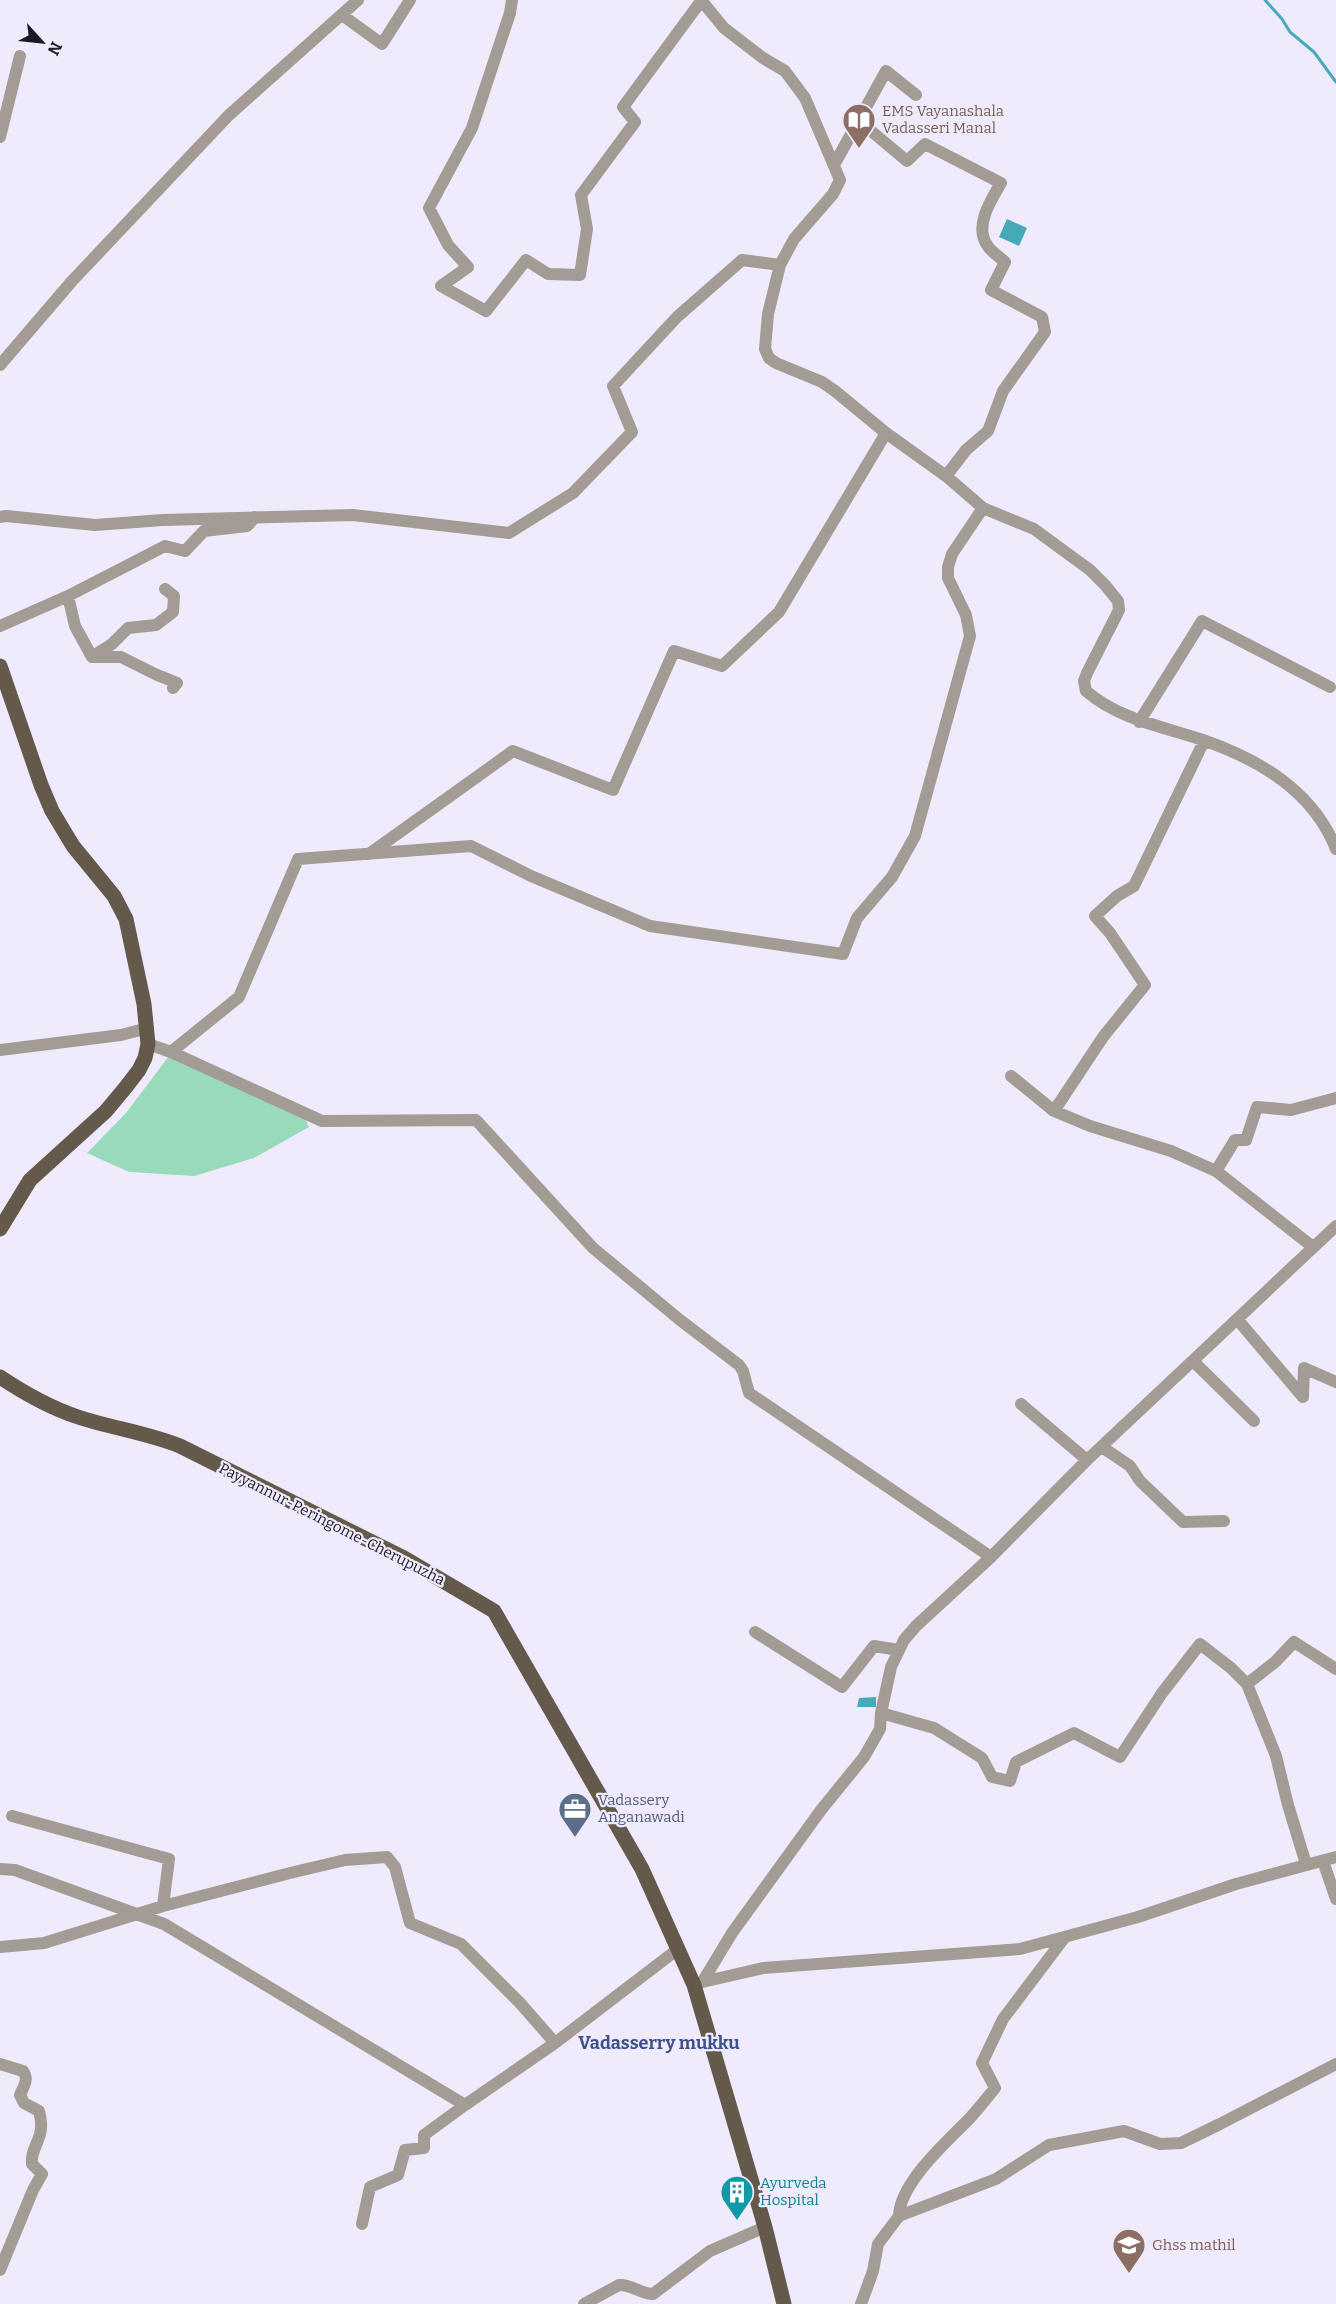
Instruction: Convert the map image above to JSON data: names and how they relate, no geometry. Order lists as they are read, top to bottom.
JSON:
{
  "streets": {
    "main road": ["Payyannur-Peringome-Cherupuzha"]
  },
  "districts": ["Vadasserry mukku"],
  "places": {
    "library": ["EMS Vayanashala Vadasseri Manal"],
    "office": ["Vadassery Anganawadi"],
    "building": ["Ayurveda Hospital"],
    "school or university": ["Ghss mathil"]
  },
  "north": "bottom right"
}
